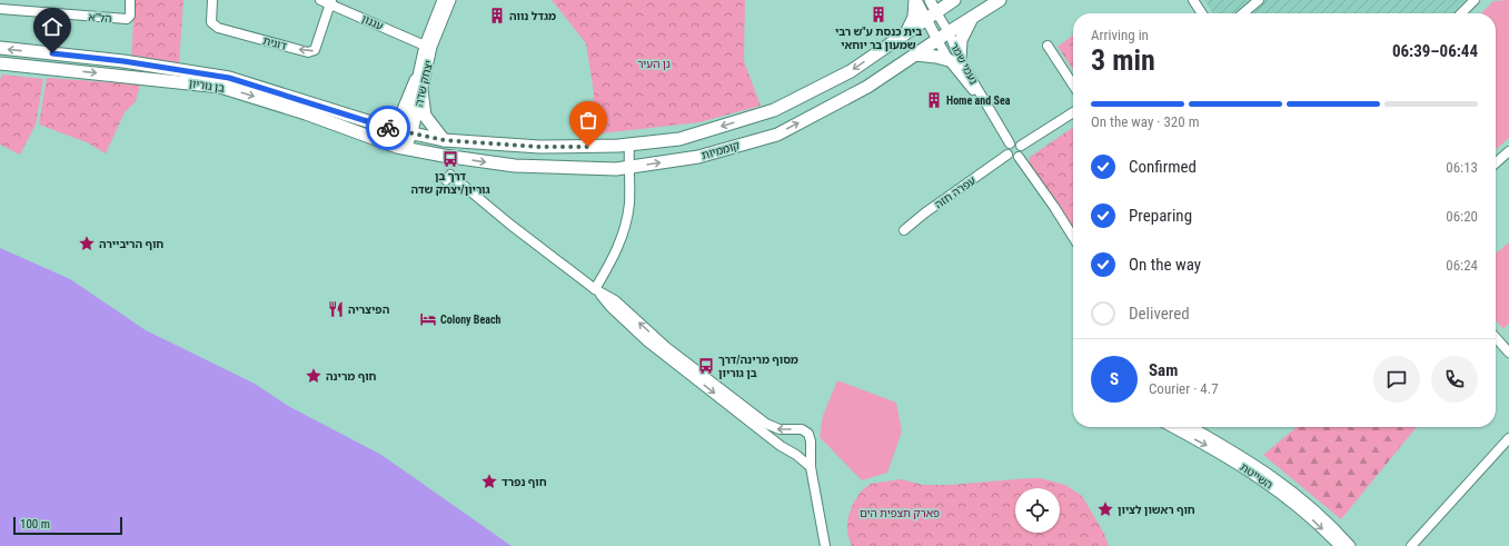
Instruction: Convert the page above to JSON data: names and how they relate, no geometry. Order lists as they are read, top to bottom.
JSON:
{
  "streets": {
    "main road": ["בן גוריון", "קוממיות"],
    "street": [
      "הל\"א",
      "עגנון",
      "דוגית",
      "נעמי שמר",
      "יצחק שדה",
      "עפרה חזה",
      "השייטת"
    ]
  },
  "crossings": [
    ["עגנון", "דוגית"],
    ["עגנון", "יצחק שדה"],
    ["נעמי שמר", "קוממיות"],
    ["נעמי שמר", "עפרה חזה"],
    ["יצחק שדה", "בן גוריון"],
    ["יצחק שדה", "קוממיות"],
    ["בן גוריון", "קוממיות"]
  ],
  "parks": ["גן העיר", "פארק תצפית הים"],
  "places": {
    "building": ["בית כנסת ע\"ש רבי שמעון בר יוחאי", "מגדל נווה", "Home and Sea"],
    "bus stop": ["דרך בן גוריון/יצחק שדה", "מסוף מרינה/דרך בן גוריון"],
    "place": [
      "חוף הריביירה",
      "חוף מרינה",
      "חוף נפרד",
      "חוף ראשון לציון"
    ],
    "restaurant": ["הפיצריה"],
    "hotel": ["Colony Beach"]
  },
  "scale_bar": "100 m",
  "page": {
    "heading": ["3 min", "Arriving in", "06:39–06:44"],
    "panel": ["Sam", "Courier · 4.7"],
    "bar": "On the way · 320 m",
    "list": [
      ["Confirmed", "06:13"],
      ["Preparing", "06:20"],
      ["On the way", "06:24"],
      "Delivered"
    ],
    "round": "S",
    "scale": "100 m"
  }
}
